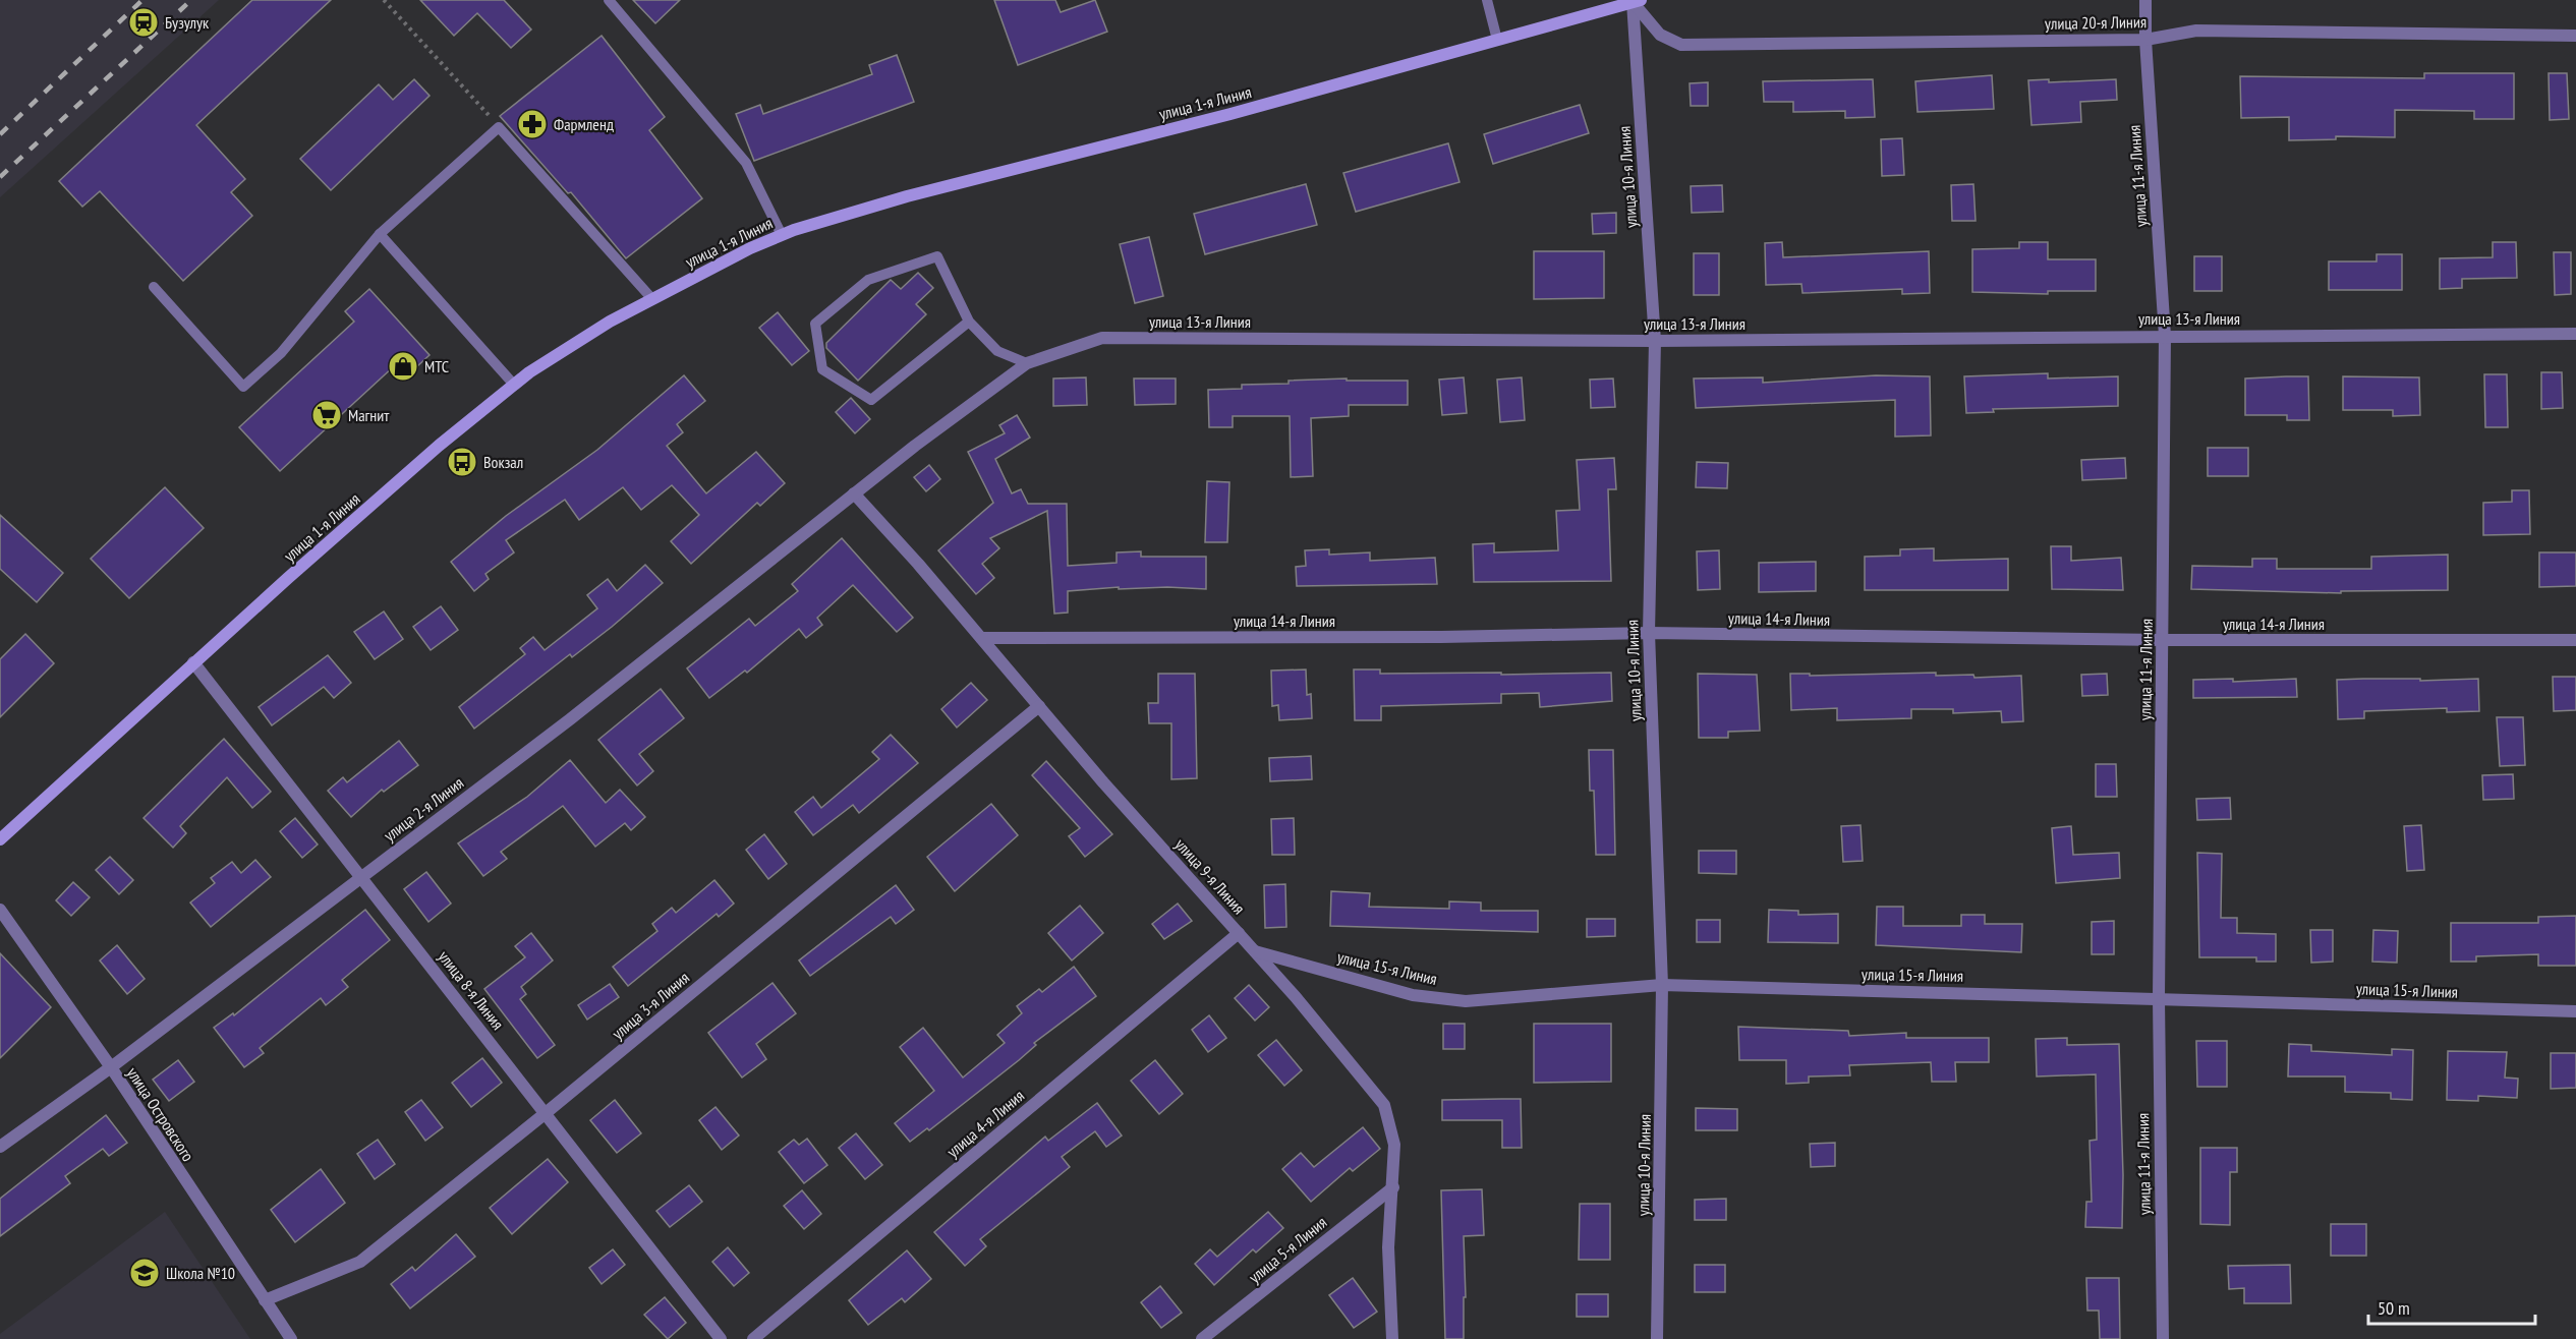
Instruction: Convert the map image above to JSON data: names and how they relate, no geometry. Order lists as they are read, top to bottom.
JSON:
{
  "streets": {
    "main road": ["улица 1-я Линия"],
    "street": [
      "улица 20-я Линия",
      "улица 11-я Линия",
      "улица 10-я Линия",
      "улица 13-я Линия",
      "улица 14-я Линия",
      "улица 2-я Линия",
      "улица 9-я Линия",
      "улица 15-я Линия",
      "улица 8-я Линия",
      "улица 3-я Линия",
      "улица Островского",
      "улица 4-я Линия",
      "улица 5-я Линия"
    ]
  },
  "crossings": [
    ["улица 20-я Линия", "улица 1-я Линия"],
    ["улица 20-я Линия", "улица 11-я Линия"],
    ["улица 20-я Линия", "улица 10-я Линия"],
    ["улица 1-я Линия", "улица 10-я Линия"],
    ["улица 1-я Линия", "улица 8-я Линия"],
    ["улица 11-я Линия", "улица 13-я Линия"],
    ["улица 11-я Линия", "улица 14-я Линия"],
    ["улица 11-я Линия", "улица 15-я Линия"],
    ["улица 10-я Линия", "улица 13-я Линия"],
    ["улица 10-я Линия", "улица 14-я Линия"],
    ["улица 10-я Линия", "улица 15-я Линия"],
    ["улица 13-я Линия", "улица 2-я Линия"],
    ["улица 13-я Линия", "улица 9-я Линия"],
    ["улица 14-я Линия", "улица 9-я Линия"],
    ["улица 2-я Линия", "улица 9-я Линия"],
    ["улица 2-я Линия", "улица 8-я Линия"],
    ["улица 2-я Линия", "улица Островского"],
    ["улица 9-я Линия", "улица 15-я Линия"],
    ["улица 9-я Линия", "улица 3-я Линия"],
    ["улица 9-я Линия", "улица 4-я Линия"],
    ["улица 9-я Линия", "улица 5-я Линия"],
    ["улица 8-я Линия", "улица 3-я Линия"],
    ["улица 3-я Линия", "улица Островского"]
  ],
  "places": {
    "station": ["Бузулук"],
    "pharmacy": ["Фармленд"],
    "shop": ["МТС"],
    "supermarket": ["Магнит"],
    "bus stop": ["Вокзал"],
    "school or university": ["Школа №10"]
  },
  "scale_bar": "50 m"
}
